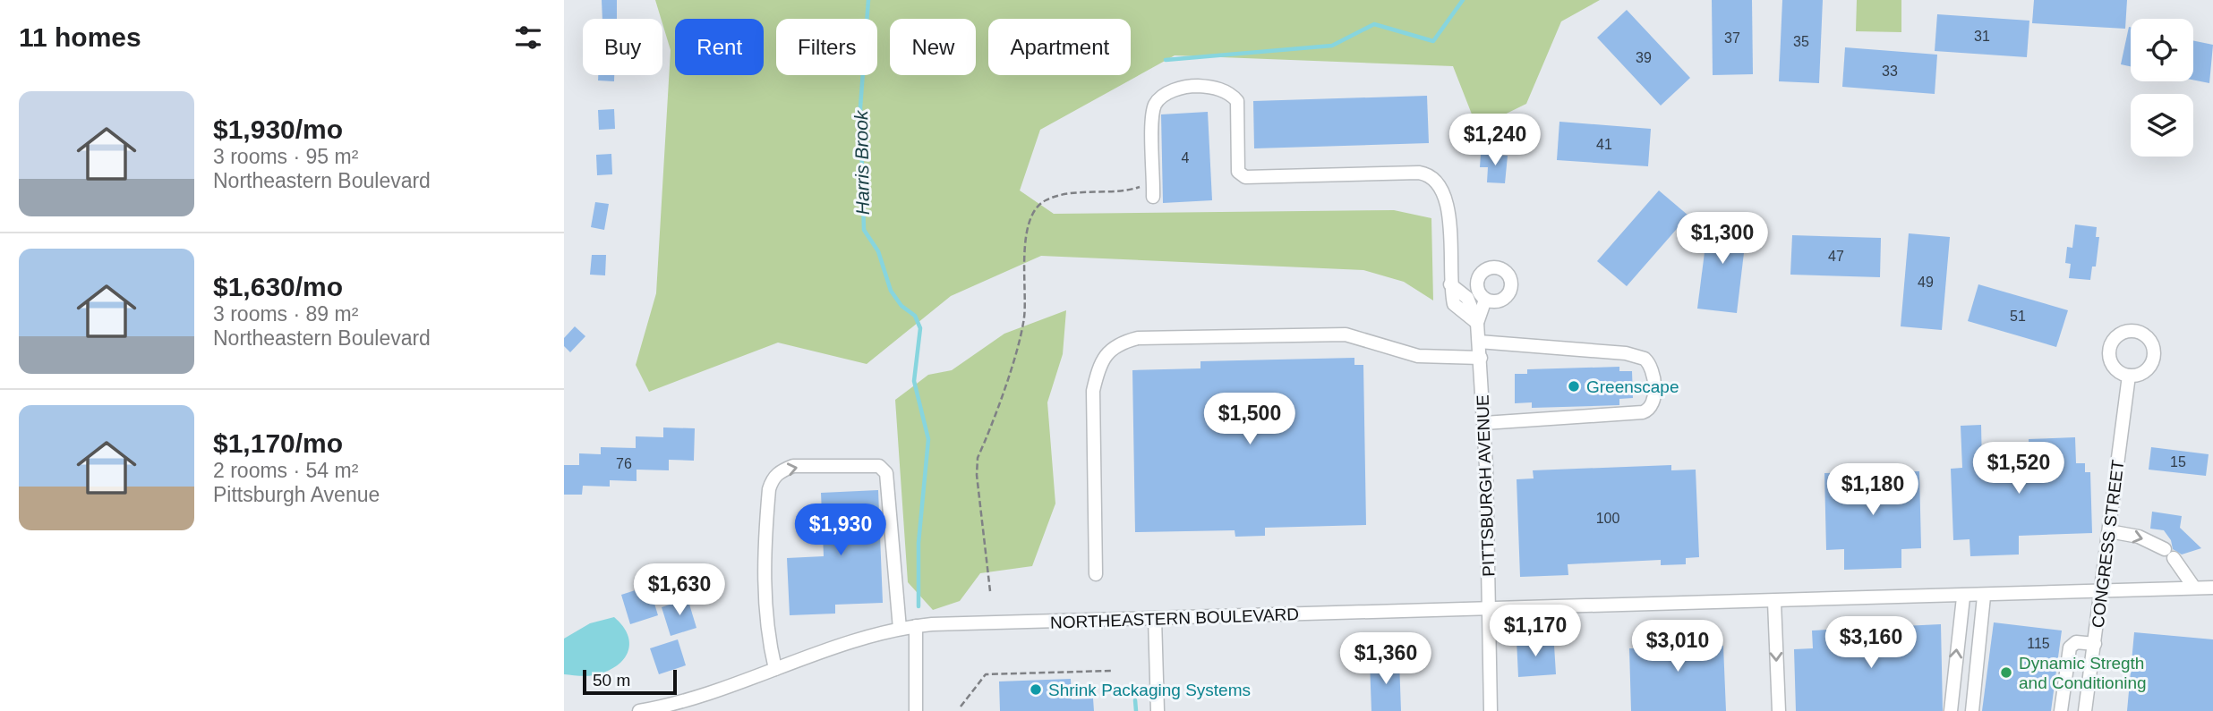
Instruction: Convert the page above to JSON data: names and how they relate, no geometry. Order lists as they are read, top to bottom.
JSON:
{
  "streets": {
    "street": ["PITTSBURGH AVENUE", "CONGRESS STREET", "NORTHEASTERN BOULEVARD"]
  },
  "crossings": [
    ["PITTSBURGH AVENUE", "NORTHEASTERN BOULEVARD"],
    ["CONGRESS STREET", "NORTHEASTERN BOULEVARD"]
  ],
  "water": ["Harris Brook"],
  "places": ["Greenscape", "Dynamic Stregth and Conditioning", "Shrink Packaging Systems"],
  "house_numbers": [
    "31",
    "37",
    "35",
    "39",
    "33",
    "41",
    "4",
    "47",
    "49",
    "51",
    "15",
    "76",
    "100",
    "115"
  ],
  "scale_bar": "50 m",
  "page": {
    "heading": "11 homes",
    "chip": [
      "Buy",
      "Rent",
      "Filters",
      "New",
      "Apartment"
    ],
    "list": [
      {
        "name": "$1,930/mo",
        "note": "3 rooms · 95 m² · Northeastern Boulevard"
      },
      {
        "name": "$1,630/mo",
        "note": "3 rooms · 89 m² · Northeastern Boulevard"
      },
      {
        "name": "$1,170/mo",
        "note": "2 rooms · 54 m² · Pittsburgh Avenue"
      }
    ],
    "price": [
      "$1,240",
      "$1,300",
      "$1,500",
      "$1,520",
      "$1,180",
      "$1,930",
      "$1,630",
      "$1,170",
      "$3,160",
      "$3,010",
      "$1,360"
    ],
    "scale": "50 m"
  }
}
